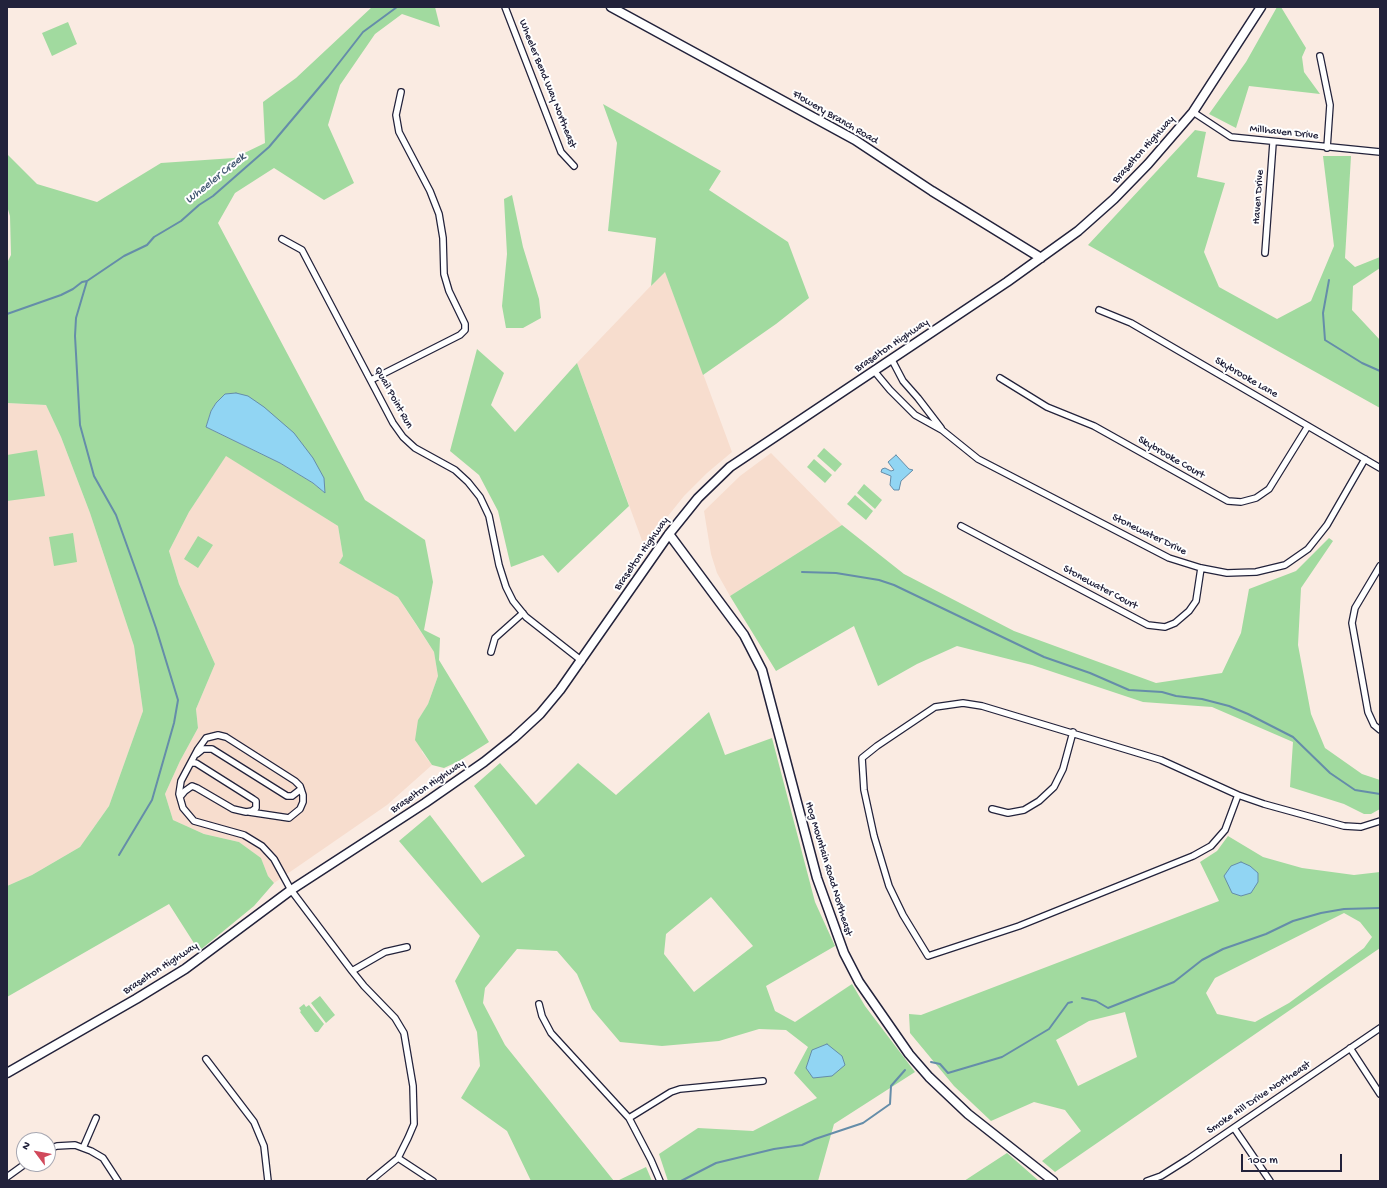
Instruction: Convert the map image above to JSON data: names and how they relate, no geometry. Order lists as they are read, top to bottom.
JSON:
{
  "streets": {
    "main road": ["Flowery Branch Road", "Braselton Highway", "Hog Mountain Road Northeast"],
    "street": [
      "Wheeler Bend Way Northeast",
      "Millhaven Drive",
      "Haven Drive",
      "Skybrooke Lane",
      "Quail Point Run",
      "Skybrooke Court",
      "Stonewater Drive",
      "Stonewater Court",
      "Smoke Hill Drive Northeast"
    ]
  },
  "crossings": [
    ["Flowery Branch Road", "Braselton Highway"],
    ["Millhaven Drive", "Braselton Highway"],
    ["Millhaven Drive", "Haven Drive"],
    ["Braselton Highway", "Quail Point Run"],
    ["Braselton Highway", "Stonewater Drive"],
    ["Braselton Highway", "Hog Mountain Road Northeast"],
    ["Skybrooke Lane", "Skybrooke Court"],
    ["Skybrooke Lane", "Stonewater Drive"],
    ["Stonewater Drive", "Stonewater Court"]
  ],
  "water": ["Wheeler Creek"],
  "scale_bar": "100 m",
  "north": "top left"
}
